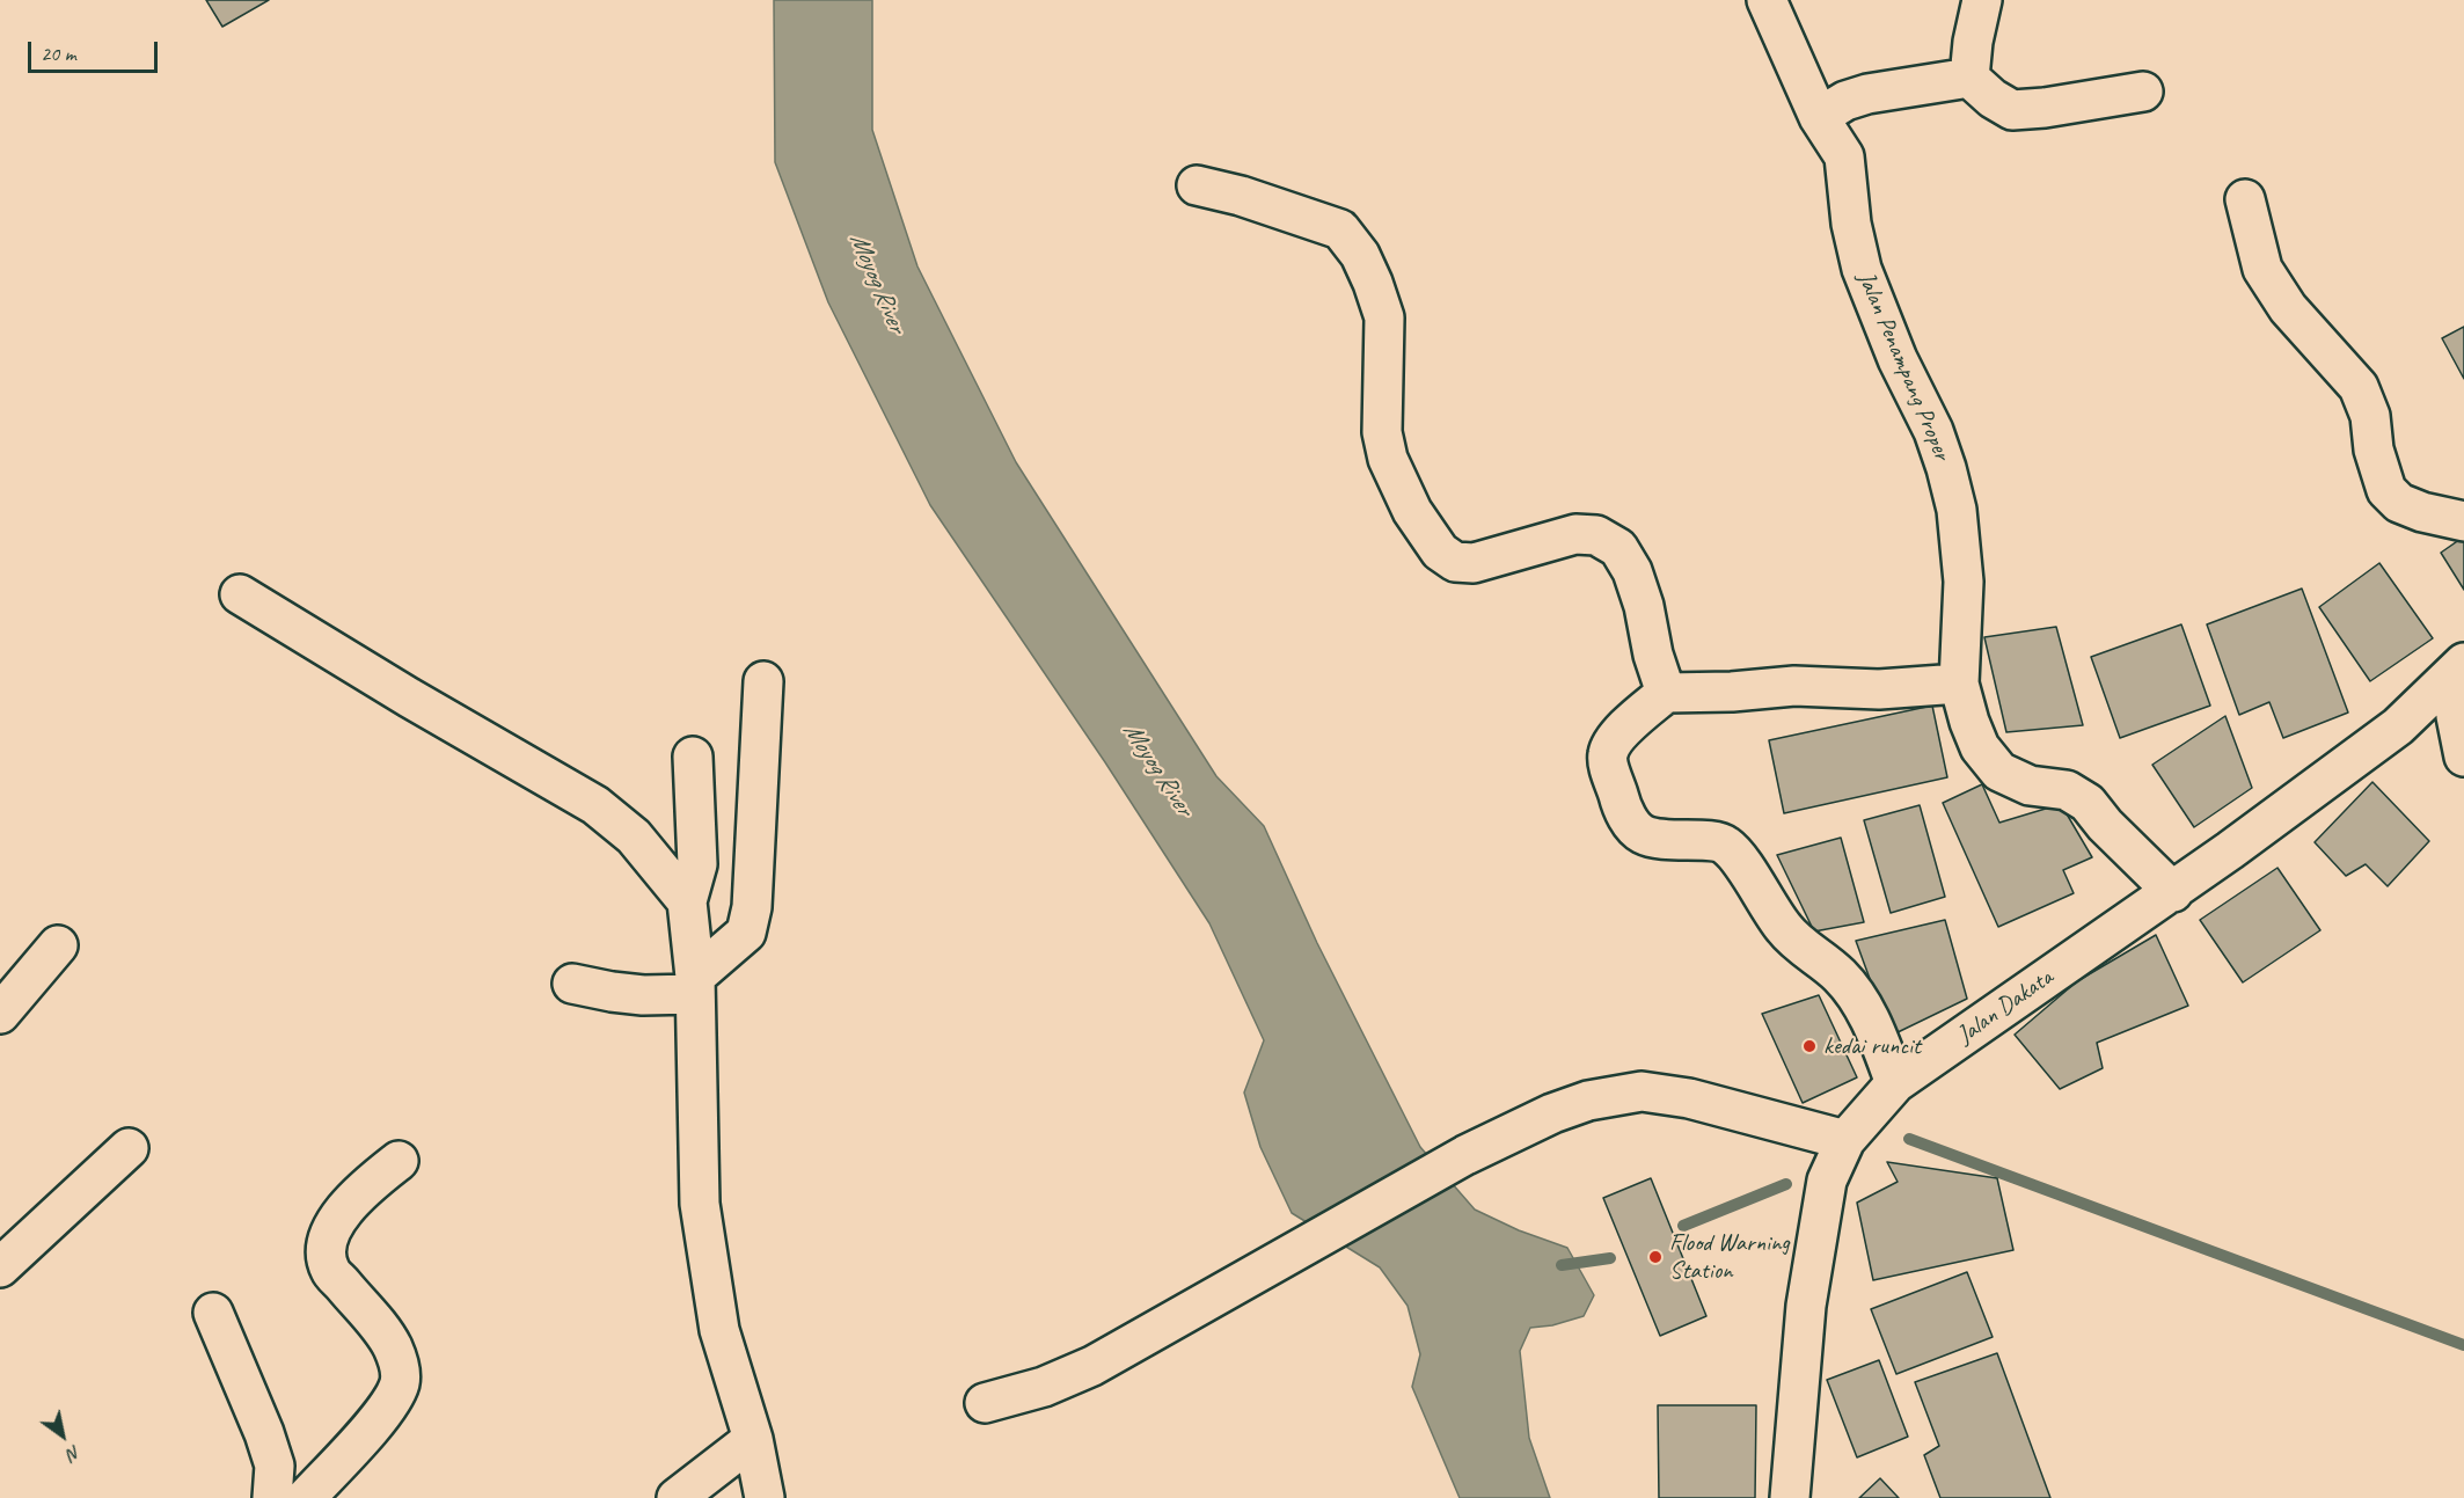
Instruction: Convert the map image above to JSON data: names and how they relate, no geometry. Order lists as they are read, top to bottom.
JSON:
{
  "streets": {
    "street": ["Jalan Penampang Proper", "Jalan Dakata"]
  },
  "crossings": [
    ["Jalan Penampang Proper", "Jalan Dakata"]
  ],
  "water": ["Moyog River"],
  "places": ["kedai runcit", "Flood Warning Station"],
  "scale_bar": "20 m",
  "north": "bottom right"
}
